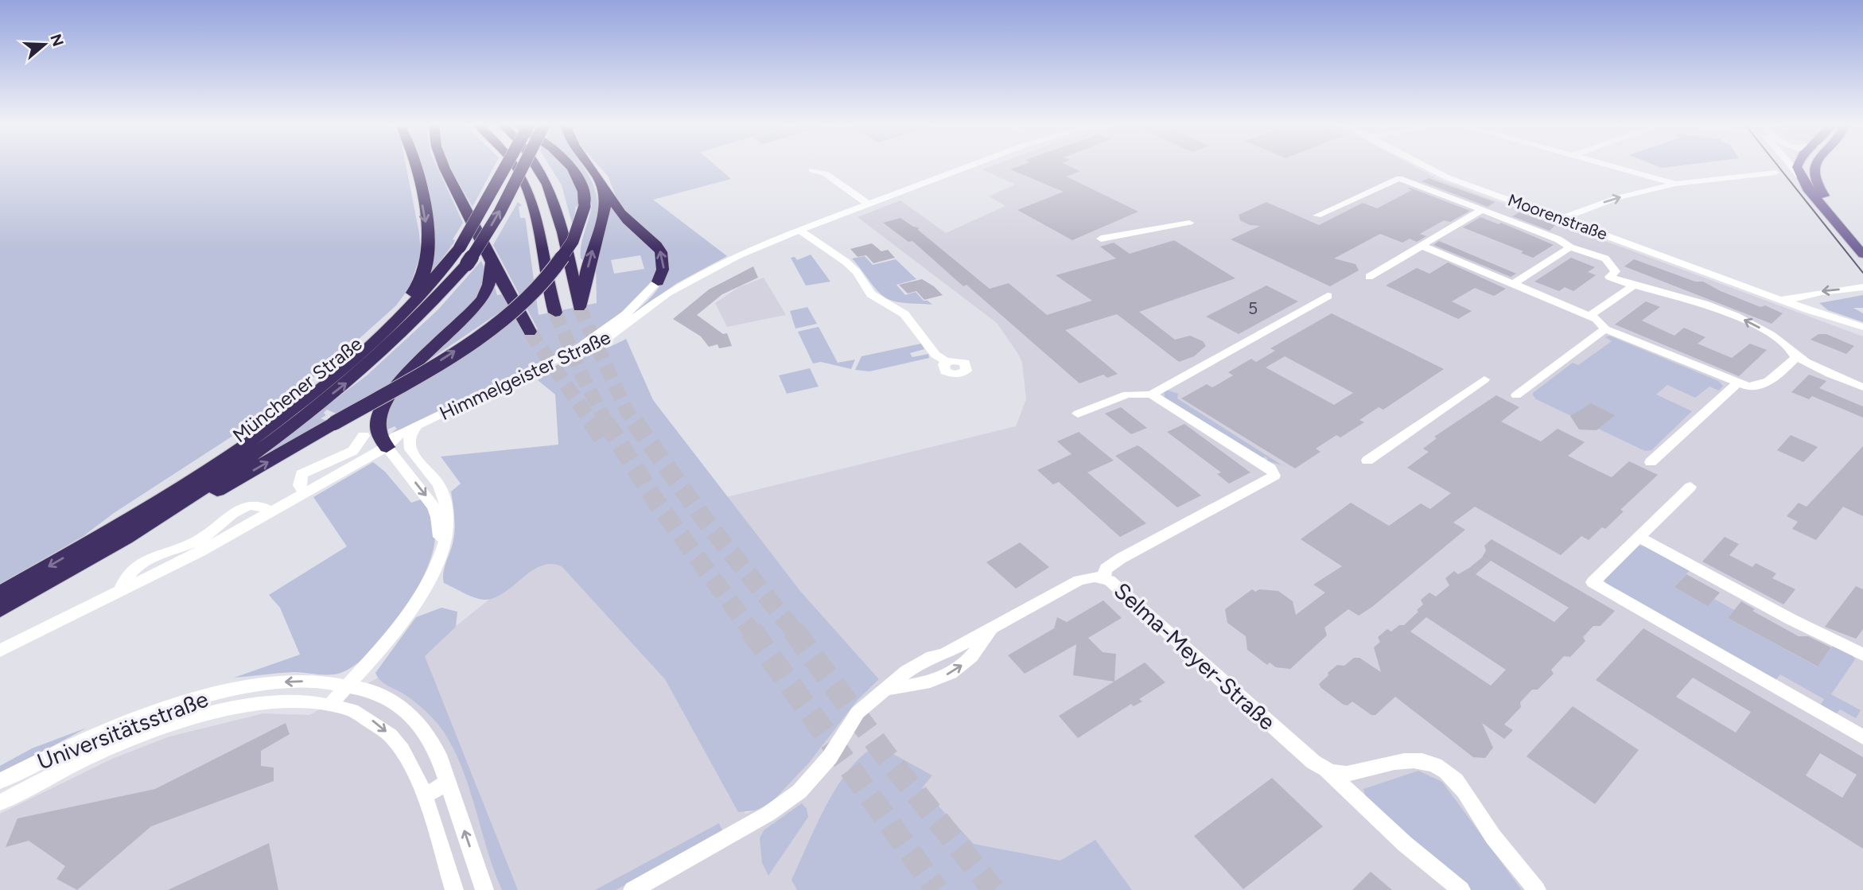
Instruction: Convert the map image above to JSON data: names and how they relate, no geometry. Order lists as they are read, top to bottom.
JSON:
{
  "streets": {
    "highway": ["Münchener Straße"],
    "street": [
      "Moorenstraße",
      "Himmelgeister Straße",
      "Selma-Meyer-Straße",
      "Universitätsstraße"
    ]
  },
  "house_numbers": ["5"],
  "north": "right"
}
